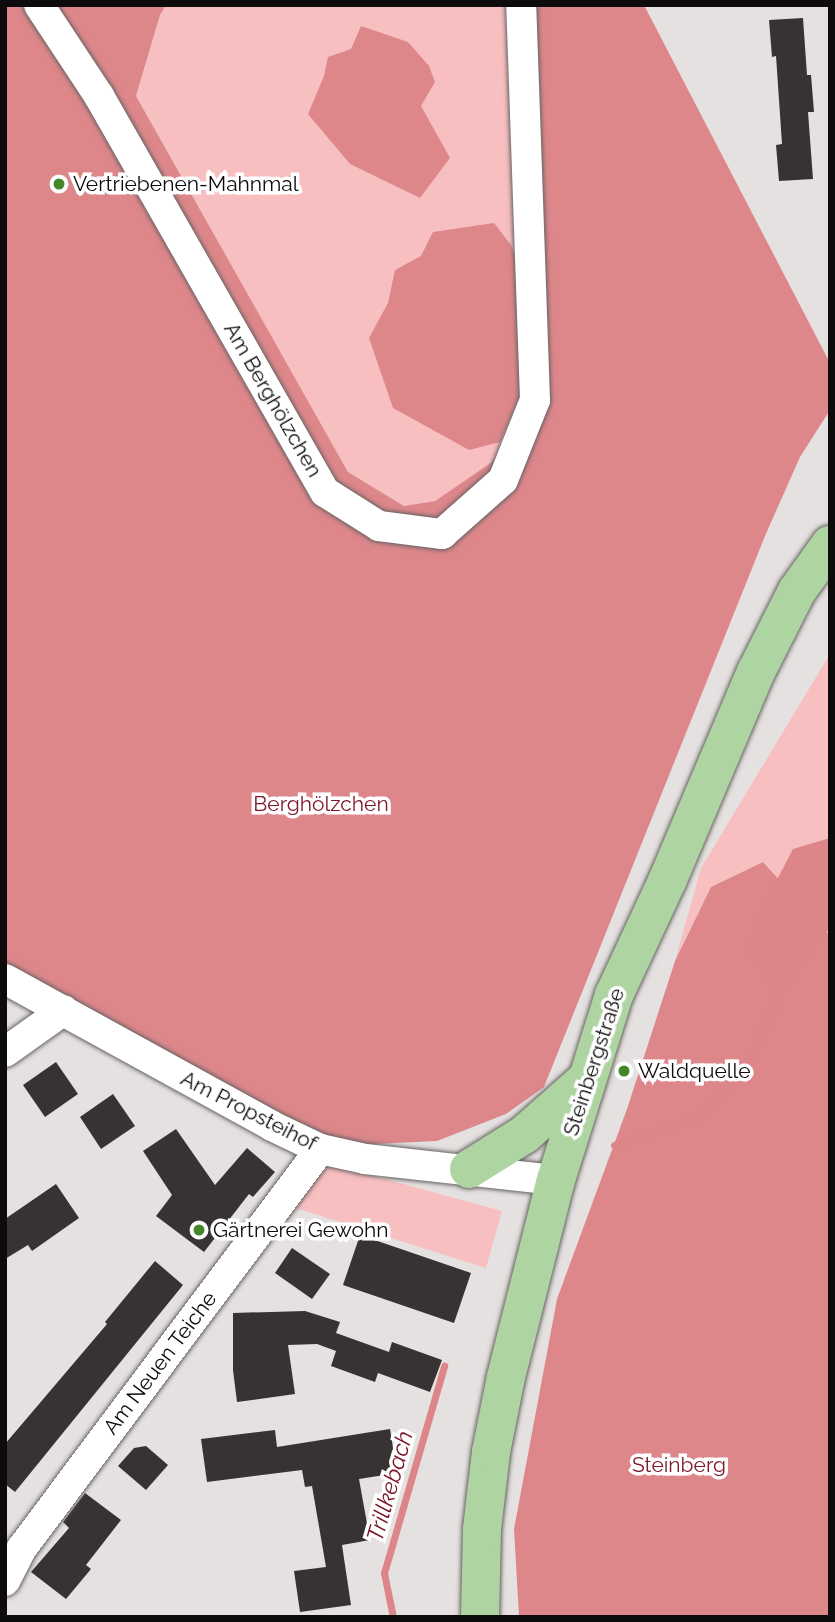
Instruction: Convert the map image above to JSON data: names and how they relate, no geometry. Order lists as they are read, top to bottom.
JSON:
{
  "streets": {
    "main road": ["Steinbergstraße"],
    "street": ["Am Berghölzchen", "Am Propsteihof", "Am Neuen Teiche"]
  },
  "crossings": [
    ["Steinbergstraße", "Am Propsteihof"],
    ["Am Propsteihof", "Am Neuen Teiche"]
  ],
  "water": ["Trillkebach"],
  "parks": ["Berghölzchen", "Steinberg"],
  "places": ["Vertriebenen-Mahnmal", "Waldquelle", "Gärtnerei Gewohn"]
}
